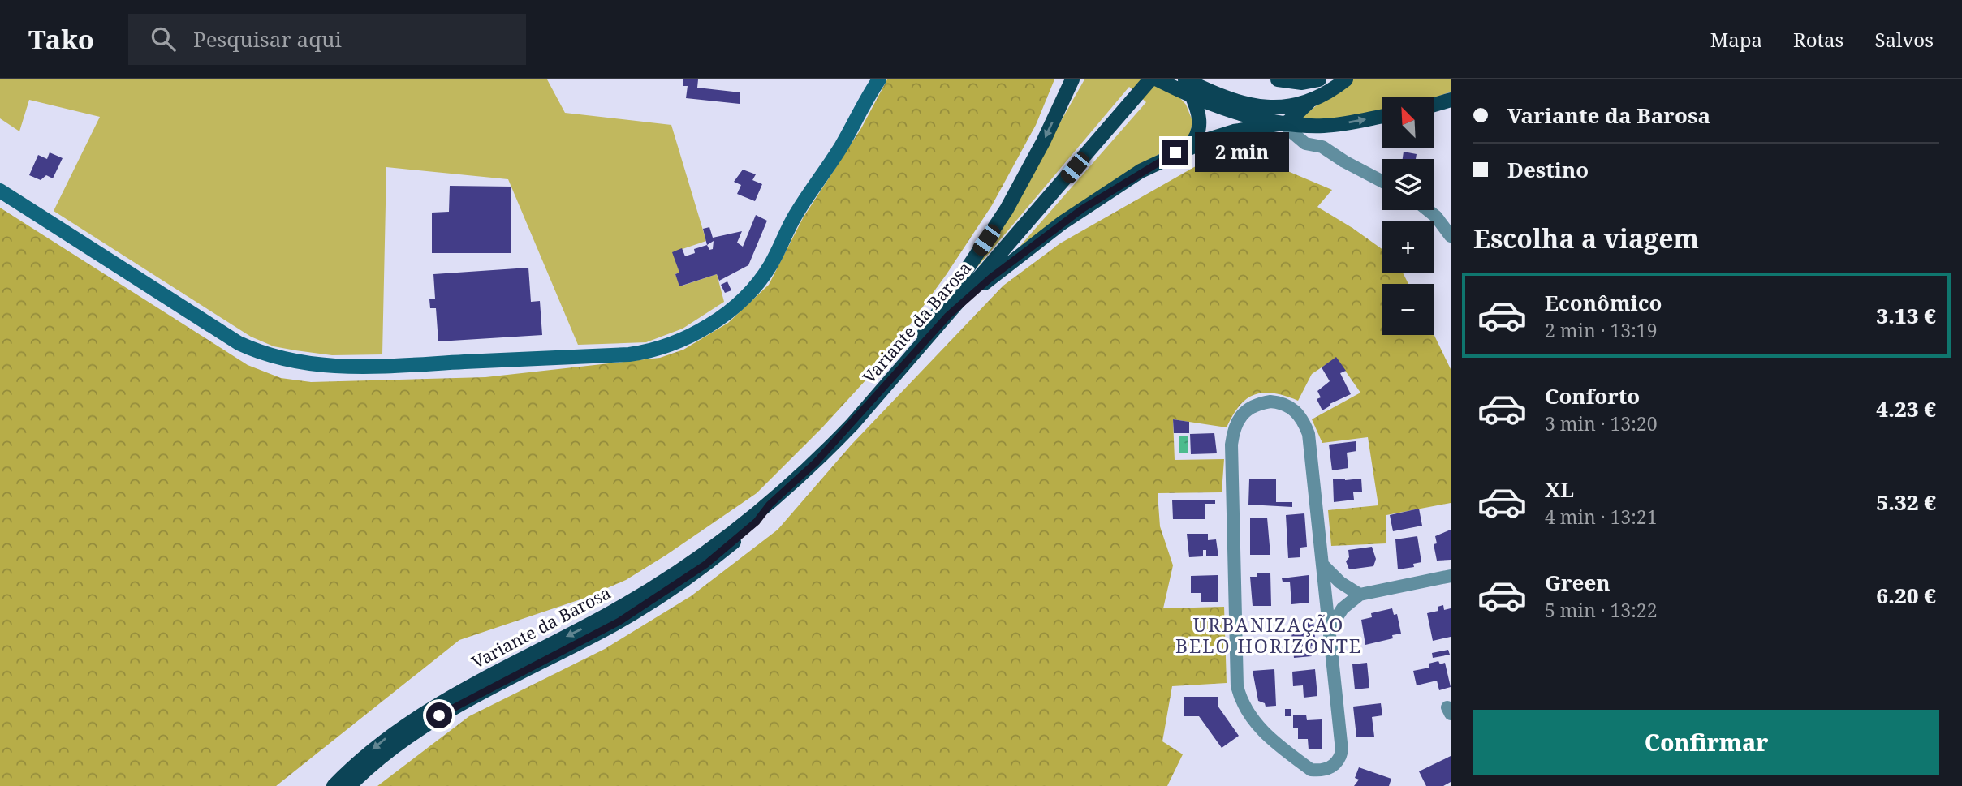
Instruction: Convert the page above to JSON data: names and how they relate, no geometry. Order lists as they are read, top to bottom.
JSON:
{
  "streets": {
    "main road": ["Variante da Barosa"]
  },
  "districts": ["URBANIZAÇÃO BELO HORIZONTE"],
  "north": "top left",
  "page": {
    "header": "Tako",
    "search": "Pesquisar aqui",
    "nav": ["Mapa", "Rotas", "Salvos"],
    "banner": ["Variante da Barosa", "Destino"],
    "map_buttons": ["+", "−"],
    "bubble": "2 min",
    "heading": "Escolha a viagem",
    "list": [
      {
        "name": "Econômico",
        "note": "2 min · 13:19",
        "value": "3.13 €"
      },
      {
        "name": "Conforto",
        "note": "3 min · 13:20",
        "value": "4.23 €"
      },
      {
        "name": "XL",
        "note": "4 min · 13:21",
        "value": "5.32 €"
      },
      {
        "name": "Green",
        "note": "5 min · 13:22",
        "value": "6.20 €"
      }
    ],
    "buttons": "Confirmar"
  }
}
